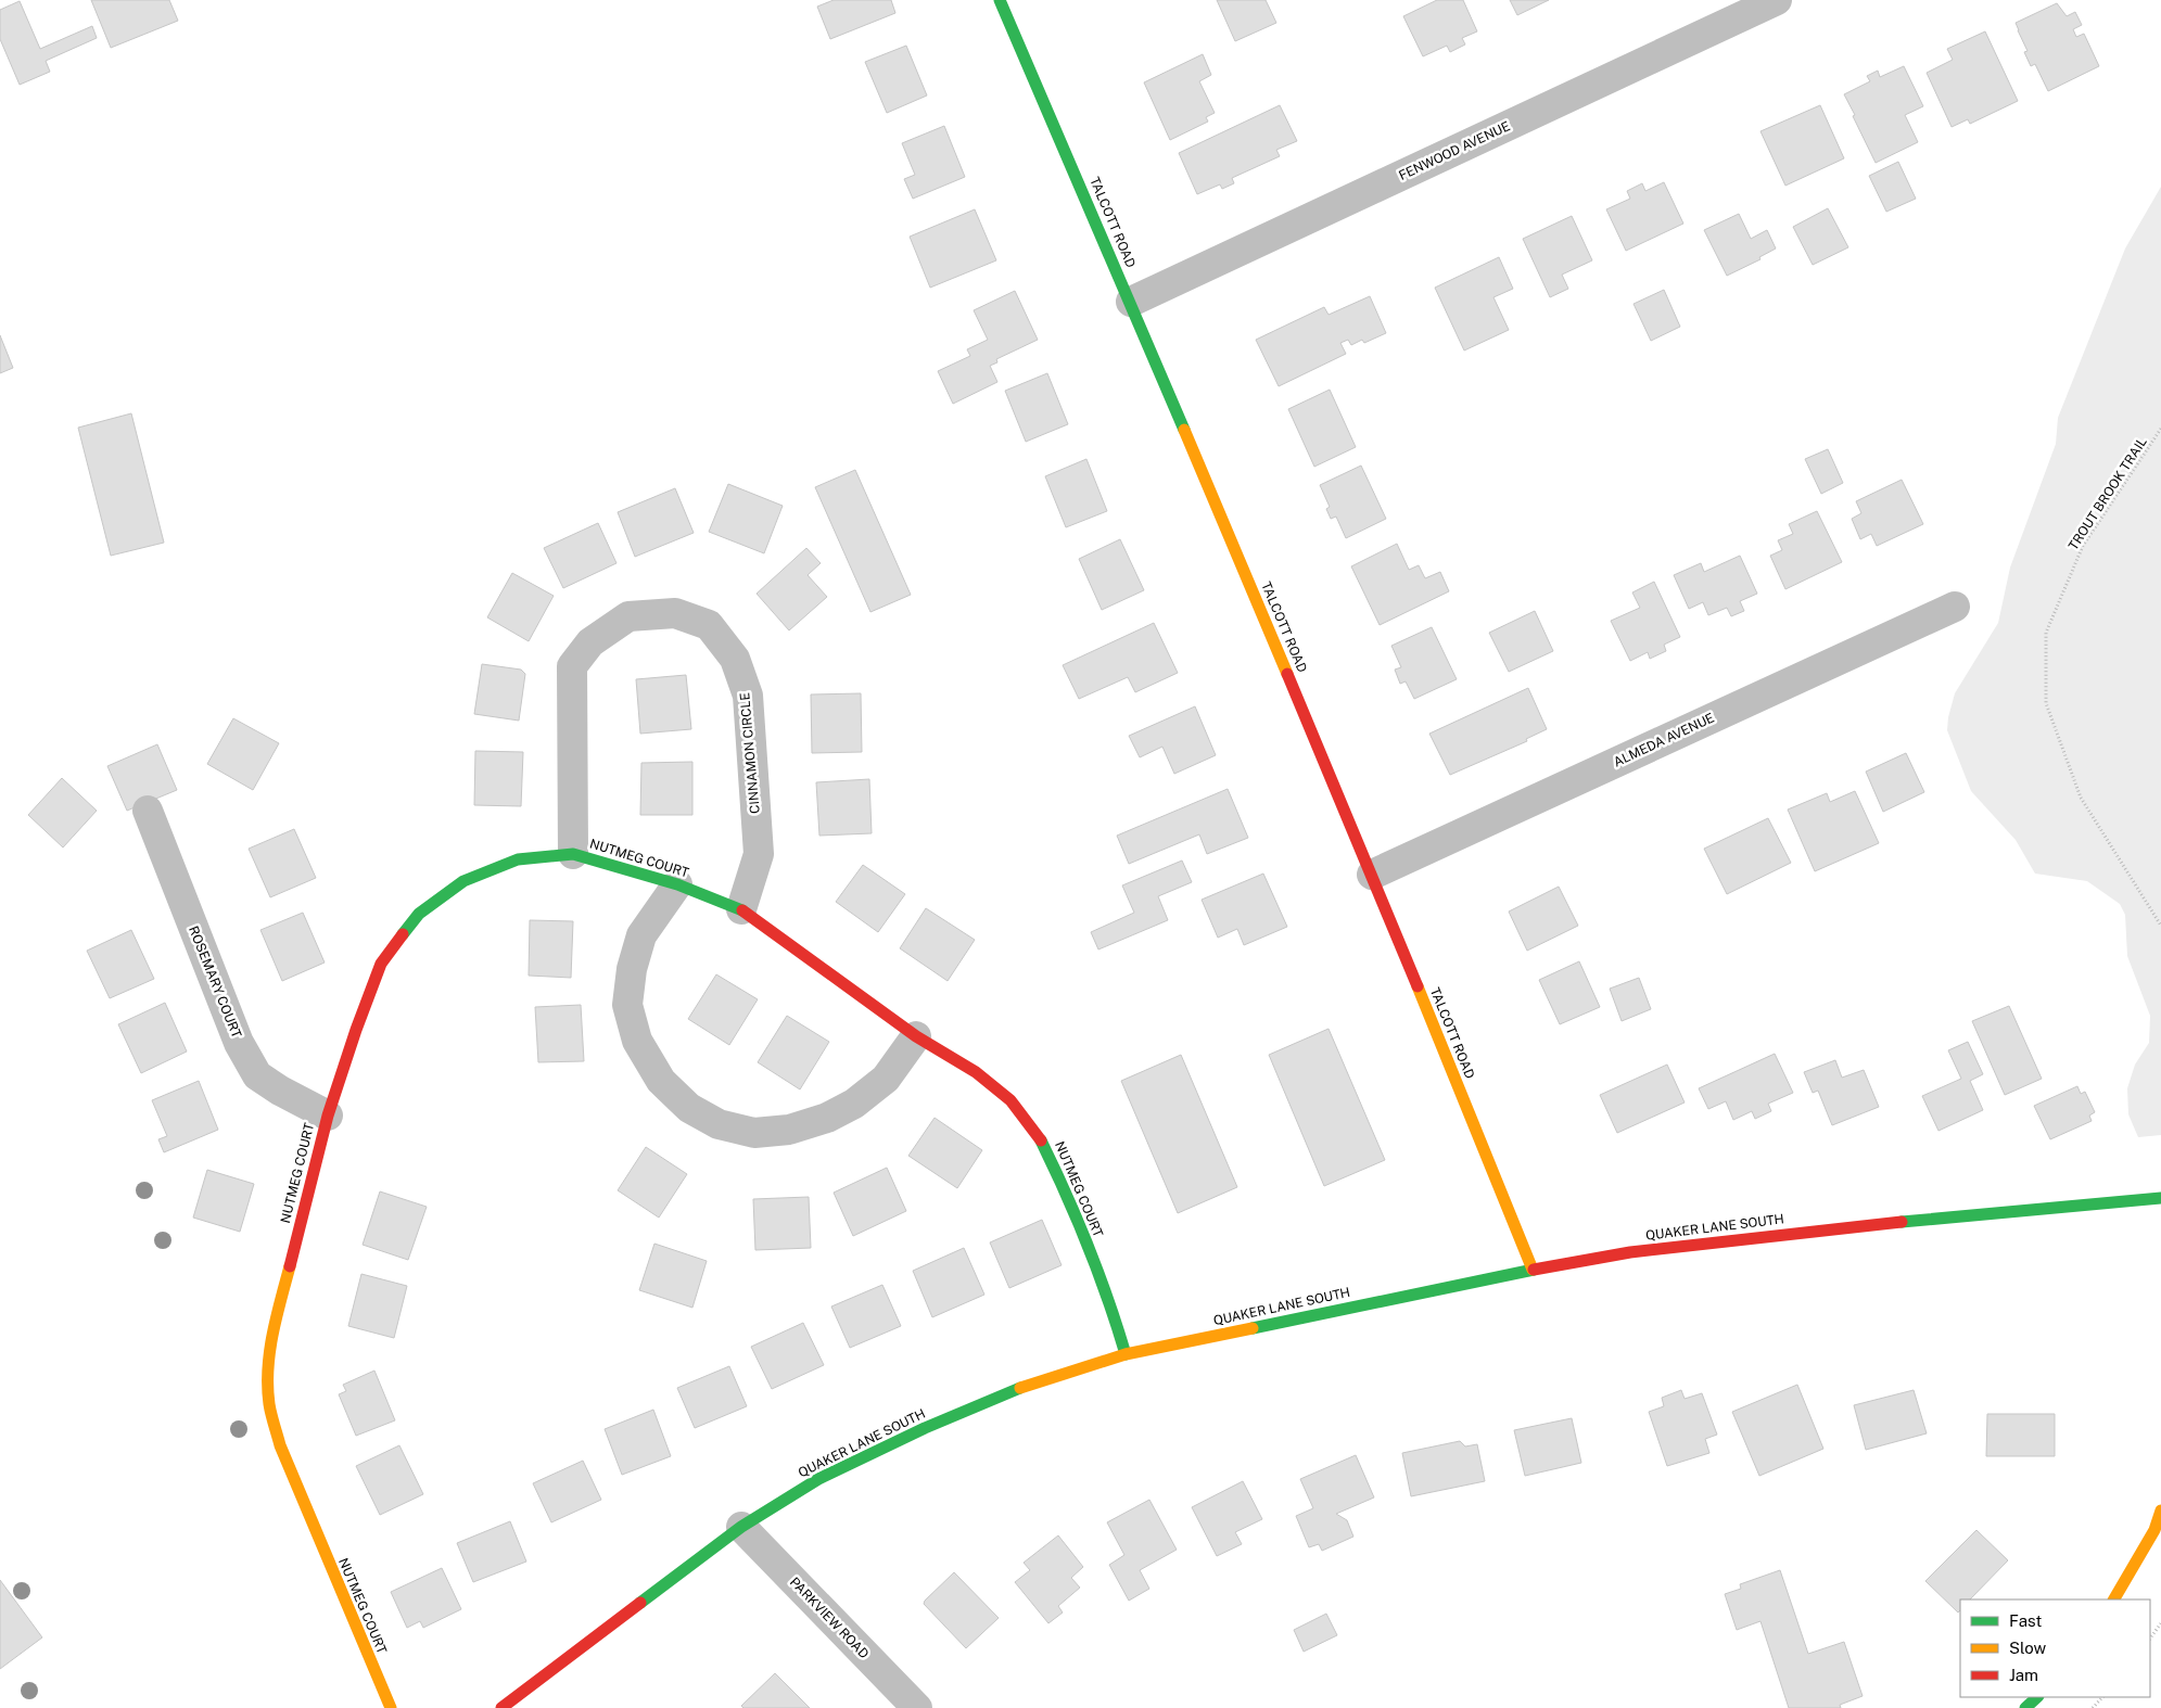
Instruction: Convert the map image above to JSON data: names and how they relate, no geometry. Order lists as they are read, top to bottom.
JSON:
{
  "streets": {
    "street": [
      "FENWOOD AVENUE",
      "TALCOTT ROAD",
      "ALMEDA AVENUE",
      "CINNAMON CIRCLE",
      "NUTMEG COURT",
      "ROSEMARY COURT",
      "QUAKER LANE SOUTH",
      "PARKVIEW ROAD"
    ],
    "path": ["TROUT BROOK TRAIL"]
  },
  "crossings": [
    ["FENWOOD AVENUE", "TALCOTT ROAD"],
    ["TALCOTT ROAD", "ALMEDA AVENUE"],
    ["TALCOTT ROAD", "QUAKER LANE SOUTH"],
    ["CINNAMON CIRCLE", "NUTMEG COURT"],
    ["NUTMEG COURT", "ROSEMARY COURT"],
    ["NUTMEG COURT", "QUAKER LANE SOUTH"],
    ["QUAKER LANE SOUTH", "PARKVIEW ROAD"]
  ],
  "legend": ["Fast", "Slow", "Jam"]
}
